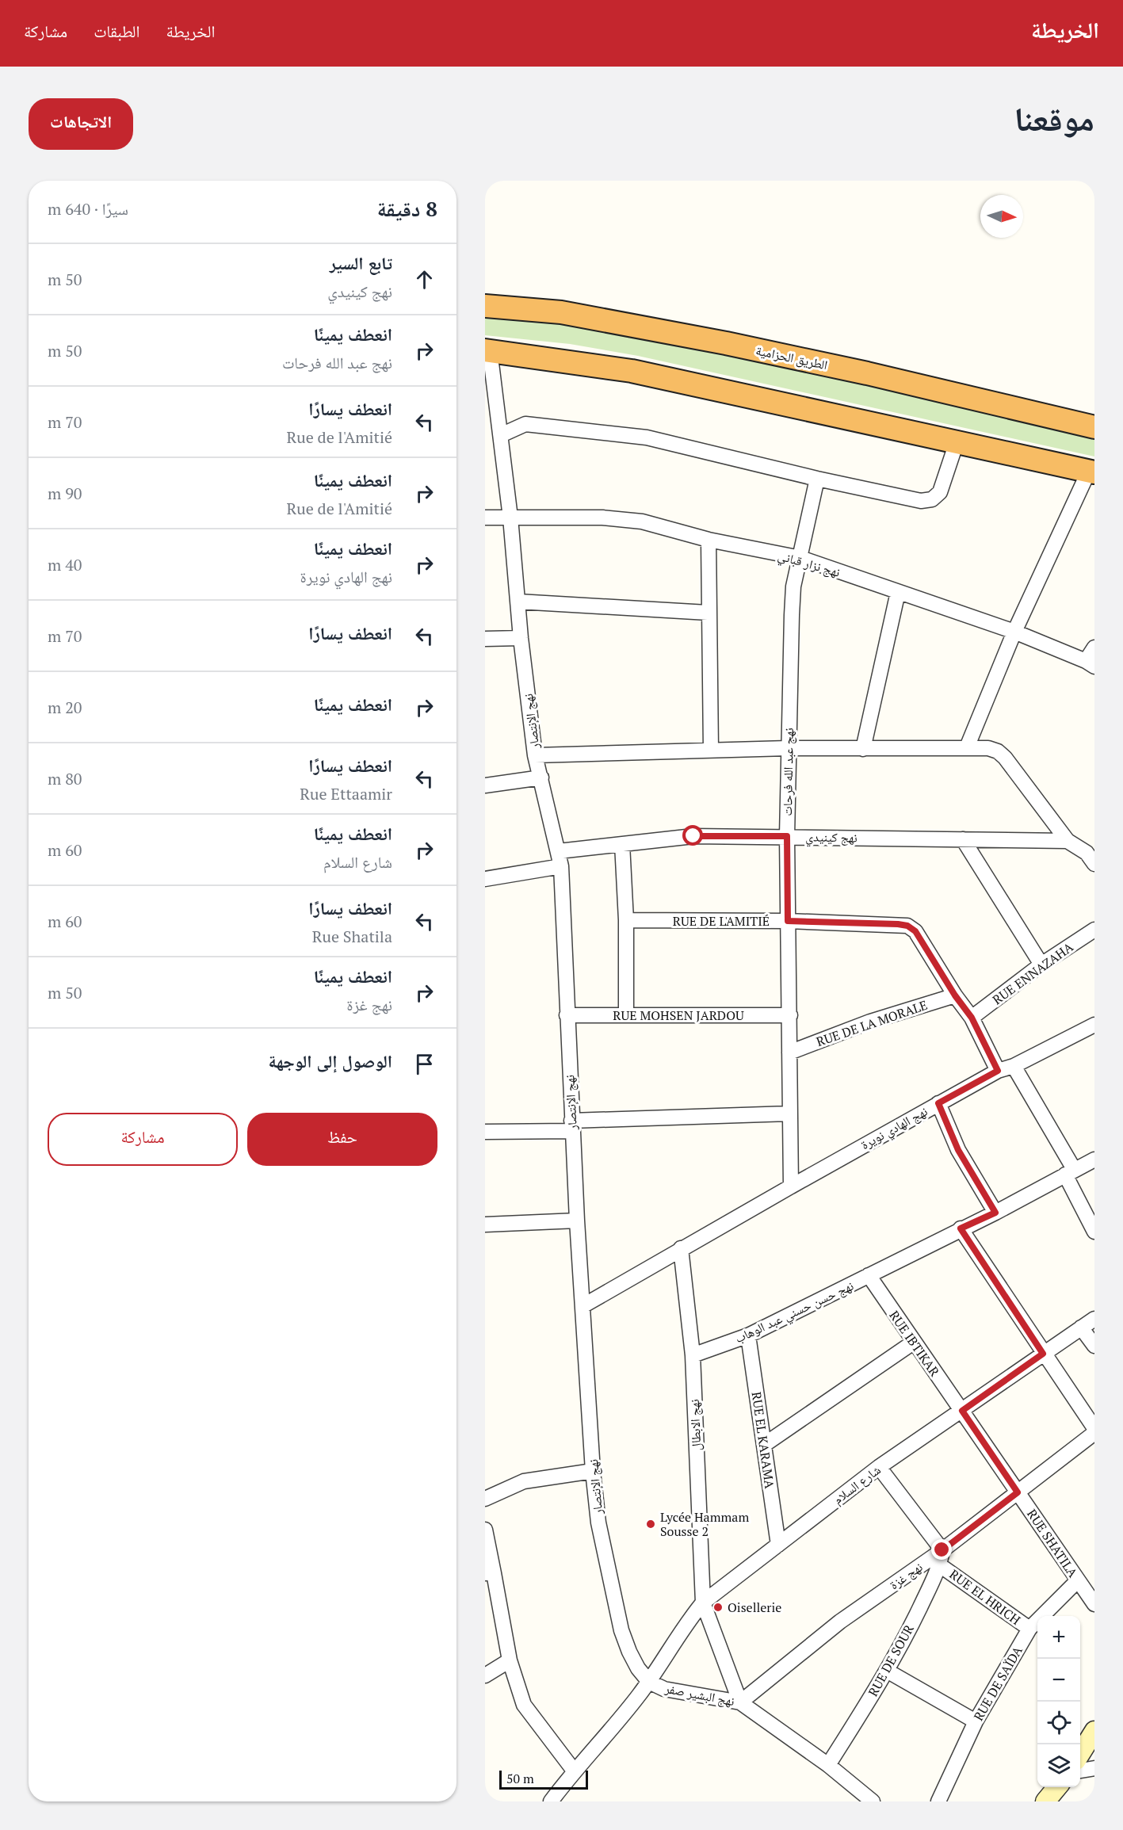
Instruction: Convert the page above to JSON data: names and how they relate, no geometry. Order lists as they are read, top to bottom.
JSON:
{
  "streets": {
    "highway": ["الطريق الحزامية"],
    "street": [
      "نهج نزار قباني",
      "نهج الإنتصار",
      "نهج عبد الله فرحات",
      "نهج كينيدي",
      "RUE DE L'AMITIÉ",
      "RUE ENNAZAHA",
      "RUE MOHSEN JARDOU",
      "RUE DE LA MORALE",
      "نهج الهادي نويرة",
      "نهج حسن حسني عبد الوهاب",
      "RUE IBTIKAR",
      "نهج الابطال",
      "RUE EL KARAMA",
      "شارع السلام",
      "RUE SHATILA",
      "نهج غزة",
      "RUE EL HRICH",
      "RUE DE SOUR",
      "RUE DE SAÏDA",
      "نهج البشير صفر"
    ]
  },
  "crossings": [
    ["نهج نزار قباني", "نهج الإنتصار"],
    ["نهج نزار قباني", "نهج عبد الله فرحات"],
    ["نهج الإنتصار", "نهج كينيدي"],
    ["نهج الإنتصار", "RUE MOHSEN JARDOU"],
    ["نهج الإنتصار", "شارع السلام"],
    ["نهج الإنتصار", "نهج البشير صفر"],
    ["نهج عبد الله فرحات", "نهج كينيدي"],
    ["نهج عبد الله فرحات", "RUE DE L'AMITIÉ"],
    ["نهج عبد الله فرحات", "RUE MOHSEN JARDOU"],
    ["نهج عبد الله فرحات", "RUE DE LA MORALE"],
    ["نهج عبد الله فرحات", "نهج الهادي نويرة"],
    ["RUE DE L'AMITIÉ", "RUE ENNAZAHA"],
    ["RUE DE L'AMITIÉ", "RUE DE LA MORALE"],
    ["RUE DE L'AMITIÉ", "نهج الهادي نويرة"],
    ["نهج الهادي نويرة", "نهج الابطال"],
    ["نهج حسن حسني عبد الوهاب", "RUE IBTIKAR"],
    ["نهج حسن حسني عبد الوهاب", "نهج الابطال"],
    ["نهج حسن حسني عبد الوهاب", "RUE EL KARAMA"],
    ["RUE IBTIKAR", "شارع السلام"],
    ["RUE IBTIKAR", "RUE SHATILA"],
    ["نهج الابطال", "شارع السلام"],
    ["نهج الابطال", "نهج غزة"],
    ["نهج الابطال", "نهج البشير صفر"],
    ["RUE EL KARAMA", "شارع السلام"],
    ["شارع السلام", "RUE SHATILA"],
    ["شارع السلام", "نهج البشير صفر"],
    ["RUE SHATILA", "نهج غزة"],
    ["RUE SHATILA", "RUE DE SAÏDA"],
    ["نهج غزة", "RUE DE SOUR"],
    ["نهج غزة", "نهج البشير صفر"],
    ["RUE EL HRICH", "RUE DE SOUR"],
    ["RUE EL HRICH", "RUE DE SAÏDA"],
    ["RUE DE SOUR", "نهج البشير صفر"]
  ],
  "places": ["Lycée Hammam Sousse 2", "Oisellerie"],
  "scale_bar": "50 m",
  "north": "right",
  "page": {
    "header": "الخريطة",
    "nav": ["الخريطة", "الطبقات", "مشاركة"],
    "title": "موقعنا",
    "buttons": [
      "الاتجاهات",
      ["حفظ", "مشاركة"]
    ],
    "heading": ["8 دقيقة", "سيرًا · 640 m"],
    "list": [
      ["تابع السير", "نهج كينيدي", "50 m"],
      ["انعطف يمينًا", "نهج عبد الله فرحات", "50 m"],
      ["انعطف يسارًا", "Rue de l'Amitié", "70 m"],
      ["انعطف يمينًا", "Rue de l'Amitié", "90 m"],
      ["انعطف يمينًا", "نهج الهادي نويرة", "40 m"],
      ["انعطف يسارًا", "70 m"],
      ["انعطف يمينًا", "20 m"],
      ["انعطف يسارًا", "Rue Ettaamir", "80 m"],
      ["انعطف يمينًا", "شارع السلام", "60 m"],
      ["انعطف يسارًا", "Rue Shatila", "60 m"],
      ["انعطف يمينًا", "نهج غزة", "50 m"],
      "الوصول إلى الوجهة"
    ],
    "map_buttons": ["+", "−"],
    "scale": "50 m"
  }
}
